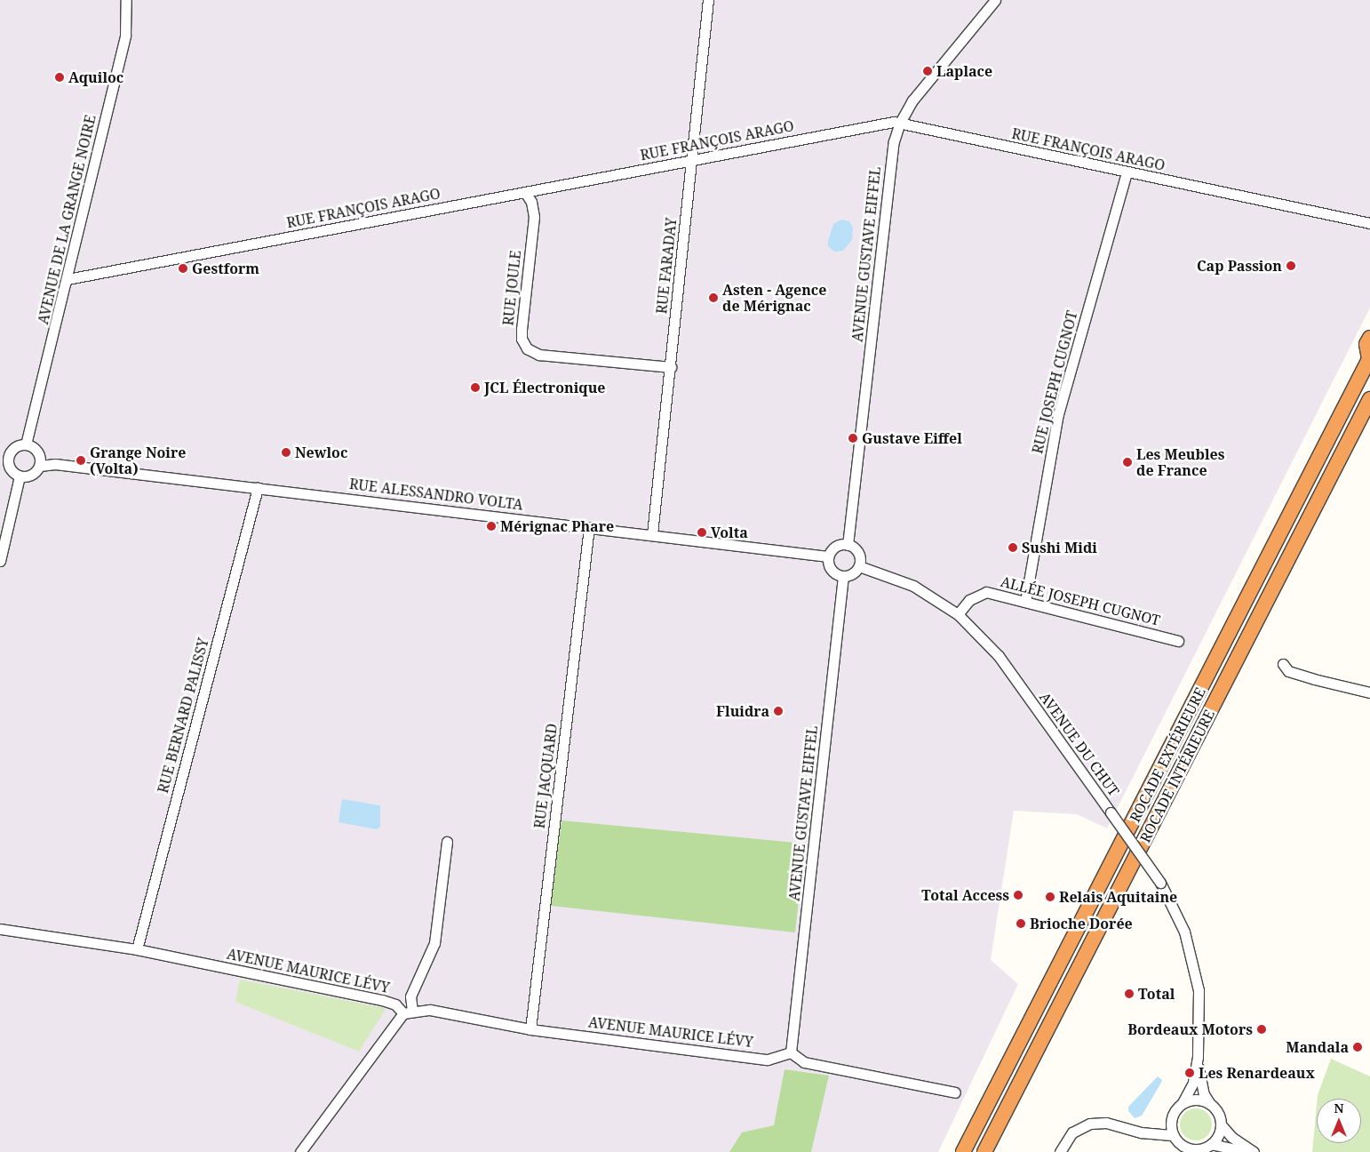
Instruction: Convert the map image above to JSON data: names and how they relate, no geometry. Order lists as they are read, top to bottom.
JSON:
{
  "streets": {
    "highway": ["ROCADE EXTÉRIEURE", "ROCADE INTÉRIEURE"],
    "street": [
      "RUE FRANÇOIS ARAGO",
      "AVENUE DE LA GRANGE NOIRE",
      "AVENUE GUSTAVE EIFFEL",
      "RUE FARADAY",
      "RUE JOULE",
      "RUE JOSEPH CUGNOT",
      "RUE ALESSANDRO VOLTA",
      "ALLÉE JOSEPH CUGNOT",
      "RUE BERNARD PALISSY",
      "AVENUE DU CHUT",
      "RUE JACQUARD",
      "AVENUE MAURICE LÉVY"
    ]
  },
  "crossings": [
    ["RUE FRANÇOIS ARAGO", "AVENUE DE LA GRANGE NOIRE"],
    ["RUE FRANÇOIS ARAGO", "AVENUE GUSTAVE EIFFEL"],
    ["RUE FRANÇOIS ARAGO", "RUE FARADAY"],
    ["RUE FRANÇOIS ARAGO", "RUE JOULE"],
    ["RUE FRANÇOIS ARAGO", "RUE JOSEPH CUGNOT"],
    ["AVENUE DE LA GRANGE NOIRE", "RUE ALESSANDRO VOLTA"],
    ["AVENUE GUSTAVE EIFFEL", "RUE ALESSANDRO VOLTA"],
    ["AVENUE GUSTAVE EIFFEL", "AVENUE DU CHUT"],
    ["AVENUE GUSTAVE EIFFEL", "AVENUE MAURICE LÉVY"],
    ["RUE FARADAY", "RUE JOULE"],
    ["RUE FARADAY", "RUE ALESSANDRO VOLTA"],
    ["RUE JOSEPH CUGNOT", "ALLÉE JOSEPH CUGNOT"],
    ["RUE ALESSANDRO VOLTA", "RUE BERNARD PALISSY"],
    ["RUE ALESSANDRO VOLTA", "AVENUE DU CHUT"],
    ["RUE ALESSANDRO VOLTA", "RUE JACQUARD"],
    ["ALLÉE JOSEPH CUGNOT", "AVENUE DU CHUT"],
    ["RUE BERNARD PALISSY", "AVENUE MAURICE LÉVY"],
    ["RUE JACQUARD", "AVENUE MAURICE LÉVY"]
  ],
  "places": [
    "Laplace",
    "Aquiloc",
    "Cap Passion",
    "Gestform",
    "Asten - Agence de Mérignac",
    "JCL Électronique",
    "Gustave Eiffel",
    "Newloc",
    "Grange Noire (Volta)",
    "Les Meubles de France",
    "Mérignac Phare",
    "Volta",
    "Sushi Midi",
    "Fluidra",
    "Total Access",
    "Relais Aquitaine",
    "Brioche Dorée",
    "Total",
    "Bordeaux Motors",
    "Mandala",
    "Les Renardeaux"
  ],
  "north": "top"
}
